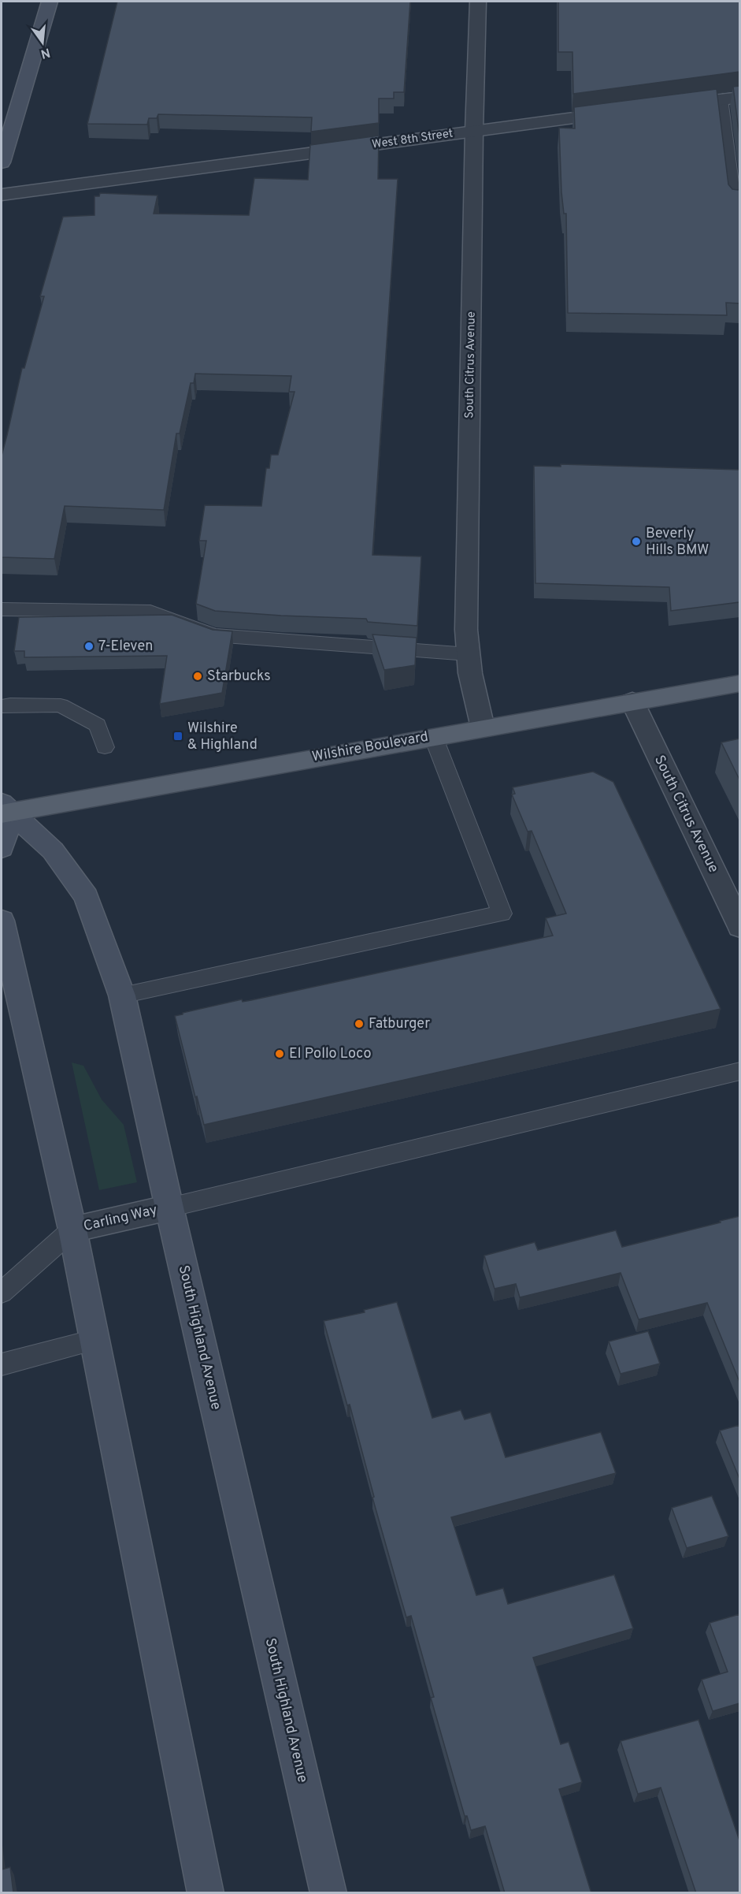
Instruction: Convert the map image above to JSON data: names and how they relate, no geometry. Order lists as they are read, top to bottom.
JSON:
{
  "streets": {
    "main road": ["Wilshire Boulevard", "South Highland Avenue"],
    "street": ["West 8th Street", "South Citrus Avenue", "Carling Way"]
  },
  "crossings": [
    ["West 8th Street", "South Citrus Avenue"],
    ["South Citrus Avenue", "Wilshire Boulevard"],
    ["Wilshire Boulevard", "South Highland Avenue"],
    ["Carling Way", "South Highland Avenue"]
  ],
  "places": {
    "other": [
      "Beverly Hills BMW",
      "7-Eleven",
      "Starbucks",
      "Fatburger",
      "El Pollo Loco"
    ],
    "transit": ["Wilshire & Highland"]
  },
  "north": "bottom"
}
